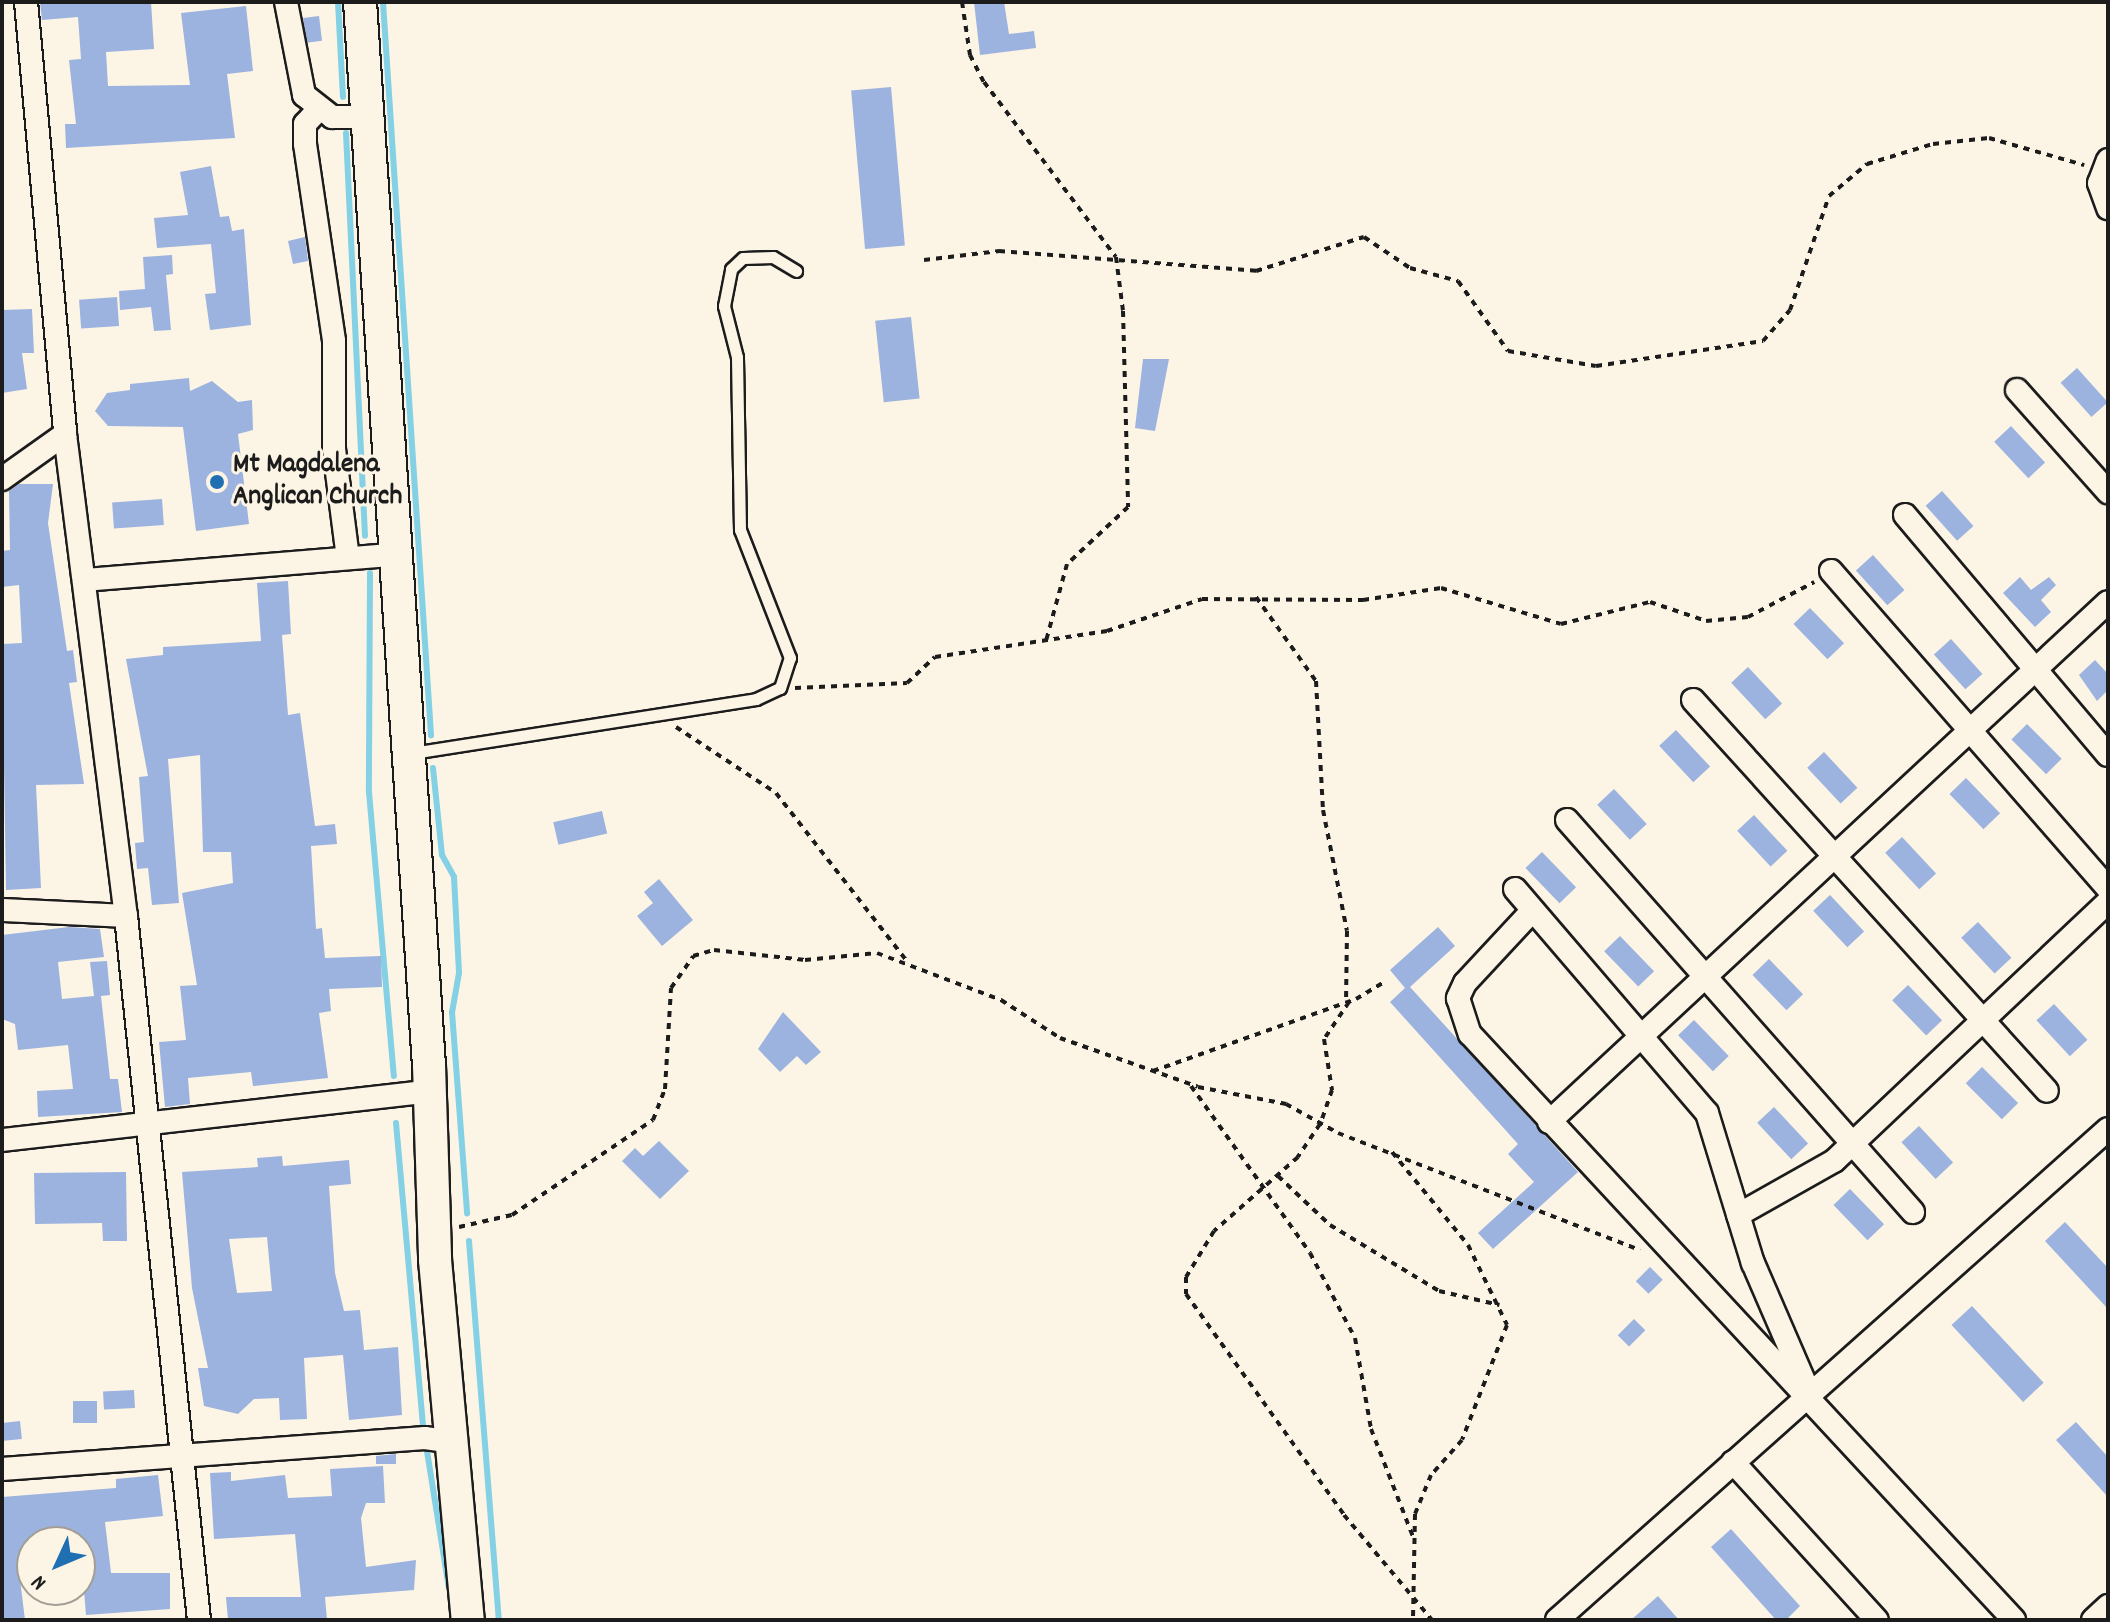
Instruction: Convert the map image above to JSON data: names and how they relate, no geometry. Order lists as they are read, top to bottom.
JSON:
{
  "places": ["Mt Magdalena Anglican Church"],
  "north": "bottom left"
}
